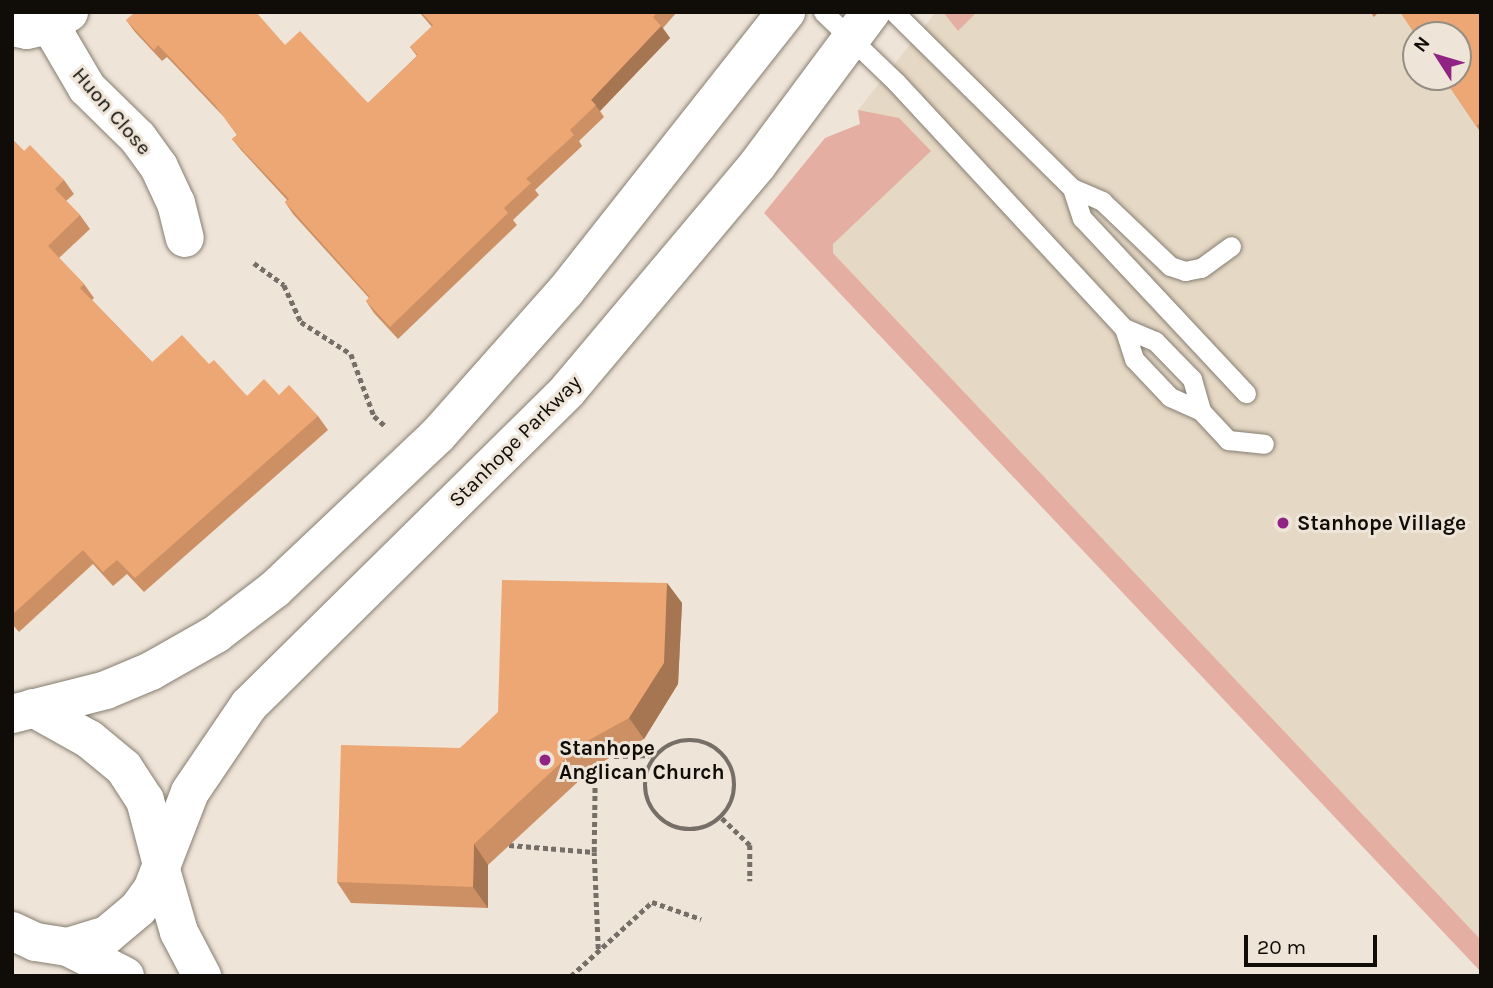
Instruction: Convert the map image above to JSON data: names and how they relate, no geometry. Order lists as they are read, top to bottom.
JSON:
{
  "streets": {
    "main road": ["Huon Close", "Stanhope Parkway"]
  },
  "places": ["Stanhope Village", "Stanhope Anglican Church"],
  "scale_bar": "20 m",
  "north": "top left"
}
